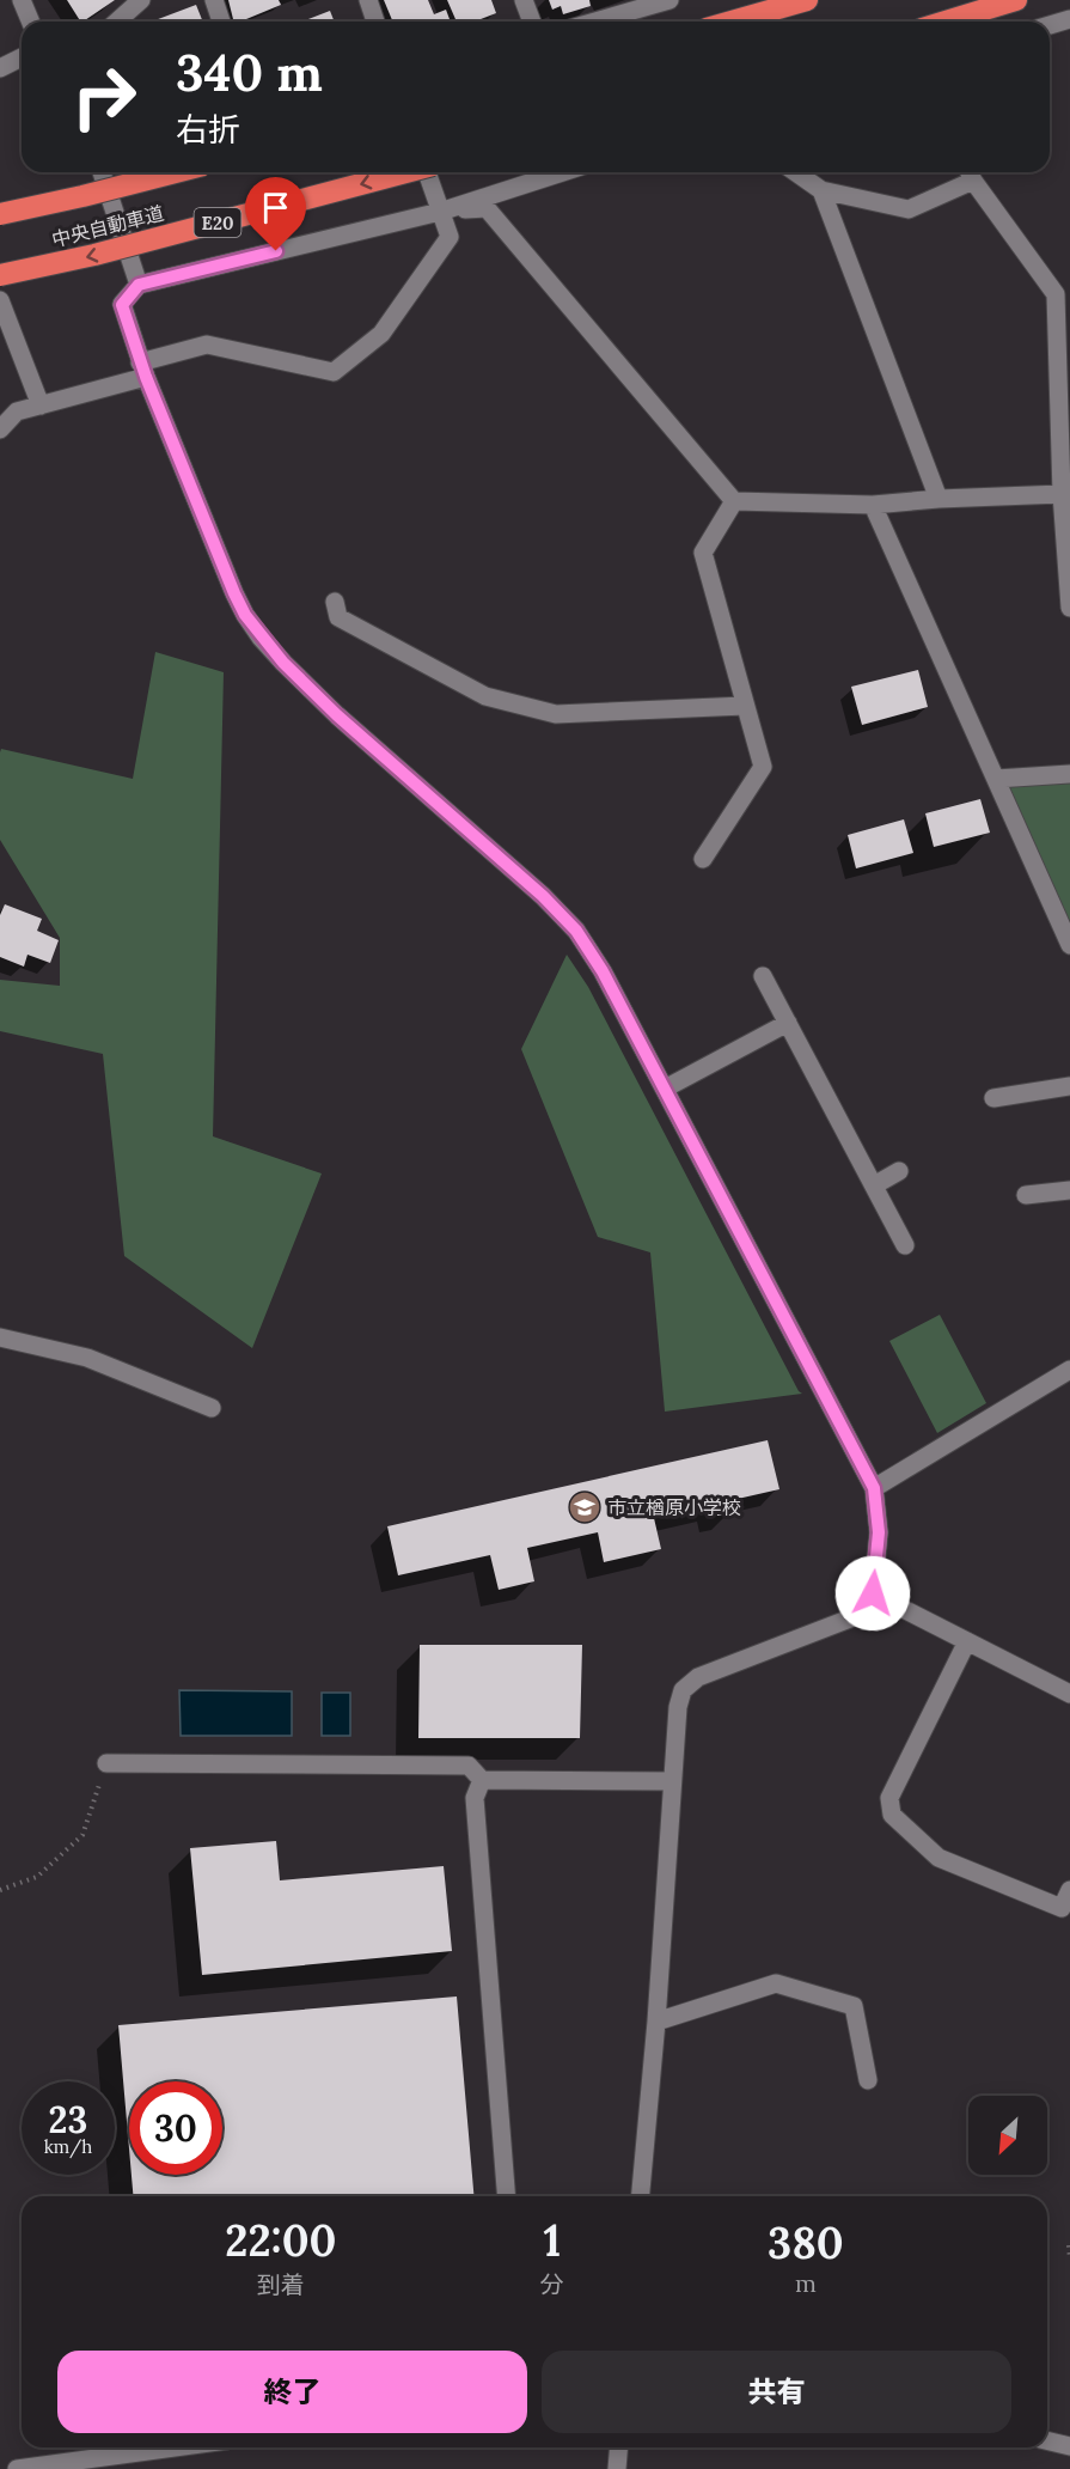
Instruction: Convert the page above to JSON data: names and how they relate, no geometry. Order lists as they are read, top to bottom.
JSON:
{
  "streets": {
    "highway": ["E20", "中央自動車道"]
  },
  "places": {
    "school or university": ["市立楢原小学校"]
  },
  "north": "bottom left",
  "page": {
    "turn": ["340 m", "右折"],
    "speed": "23 km/h",
    "limit": "30",
    "eta": [
      "22:00",
      "到着",
      "1",
      "分",
      "380",
      "m"
    ],
    "buttons": ["終了", "共有"]
  }
}
